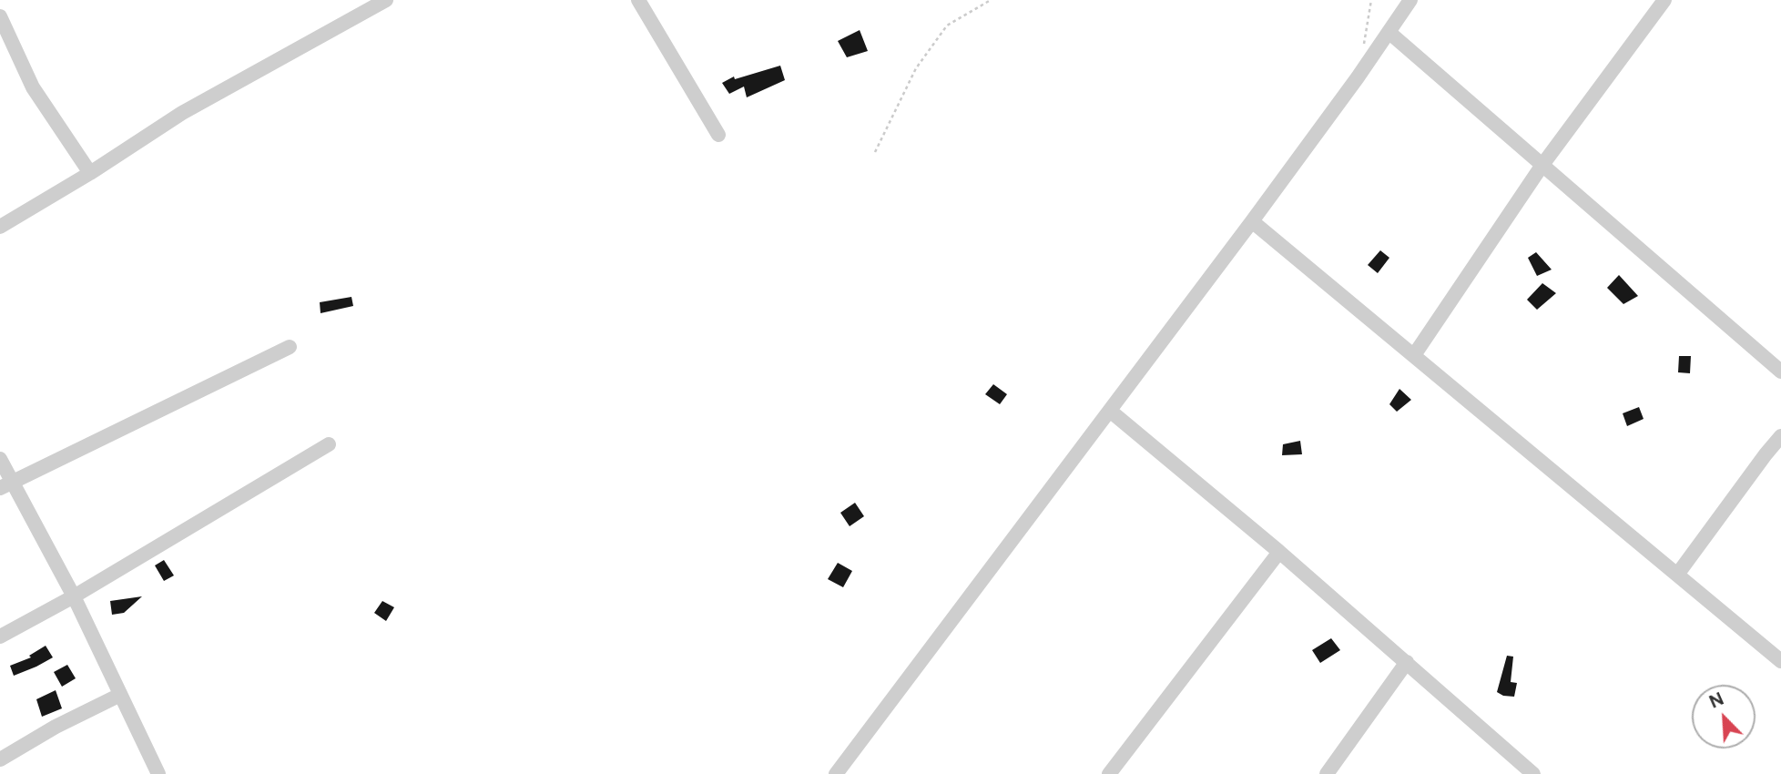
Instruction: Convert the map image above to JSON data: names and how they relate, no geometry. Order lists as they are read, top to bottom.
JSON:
{
  "north": "top left"
}
